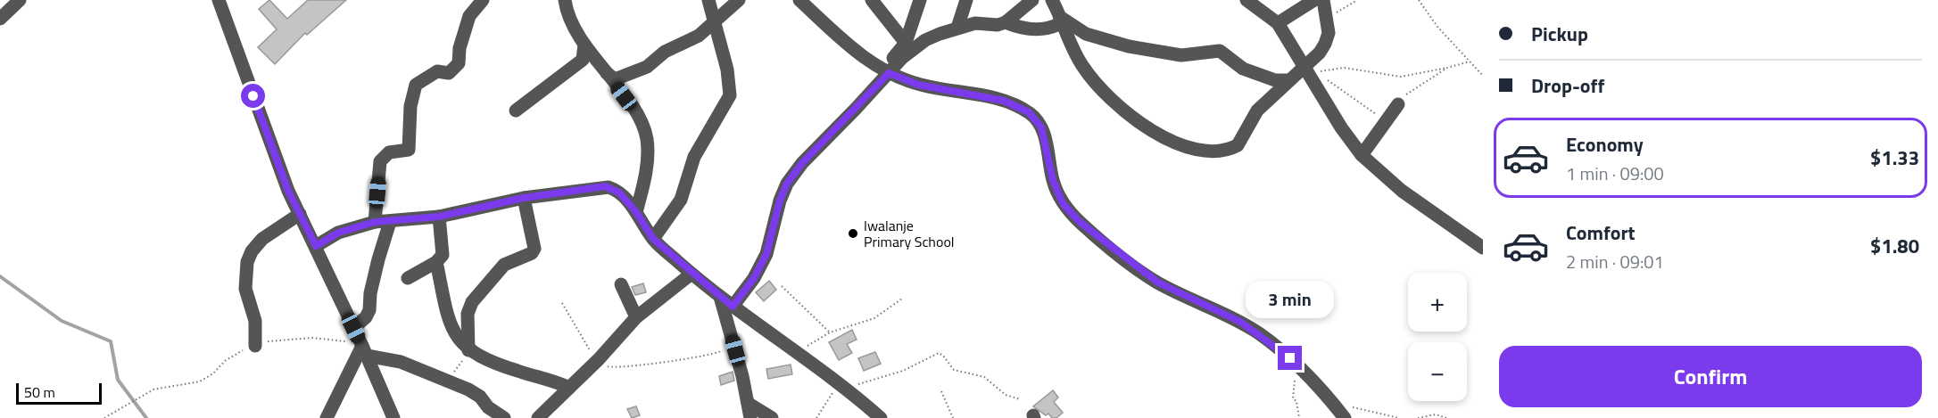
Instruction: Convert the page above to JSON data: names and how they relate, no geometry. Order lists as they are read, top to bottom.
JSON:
{
  "places": ["Iwalanje Primary School"],
  "scale_bar": "50 m",
  "page": {
    "banner": ["Pickup", "Drop-off"],
    "list": [
      {
        "name": "Economy",
        "note": "1 min · 09:00",
        "value": "$1.33"
      },
      {
        "name": "Comfort",
        "note": "2 min · 09:01",
        "value": "$1.80"
      }
    ],
    "map_buttons": ["+", "−"],
    "bubble": "3 min",
    "buttons": "Confirm",
    "scale": "50 m"
  }
}
